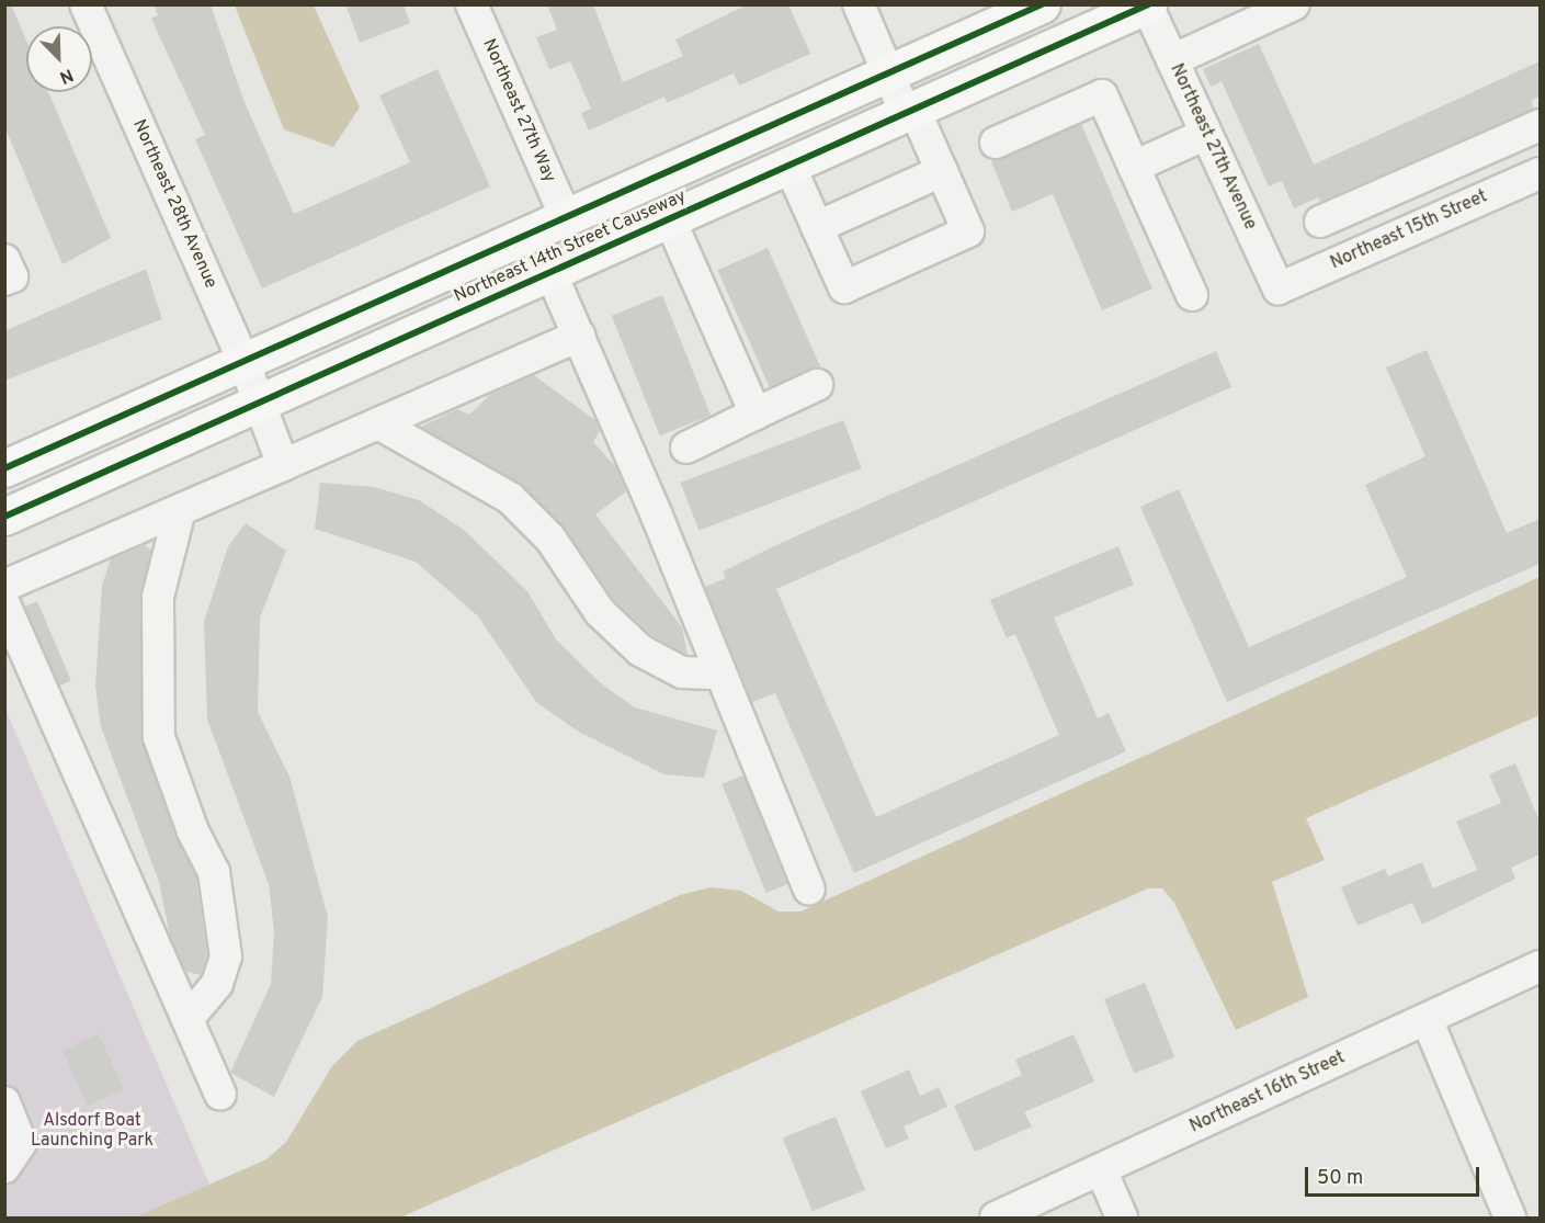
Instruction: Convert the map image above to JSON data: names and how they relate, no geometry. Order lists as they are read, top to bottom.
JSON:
{
  "streets": {
    "main road": ["Northeast 14th Street Causeway"],
    "street": [
      "Northeast 27th Way",
      "Northeast 27th Avenue",
      "Northeast 28th Avenue",
      "Northeast 15th Street",
      "Northeast 16th Street"
    ]
  },
  "crossings": [
    ["Northeast 27th Way", "Northeast 14th Street Causeway"],
    ["Northeast 27th Avenue", "Northeast 15th Street"],
    ["Northeast 27th Avenue", "Northeast 14th Street Causeway"],
    ["Northeast 28th Avenue", "Northeast 14th Street Causeway"]
  ],
  "parks": ["Alsdorf Boat Launching Park"],
  "scale_bar": "50 m",
  "north": "bottom right"
}
